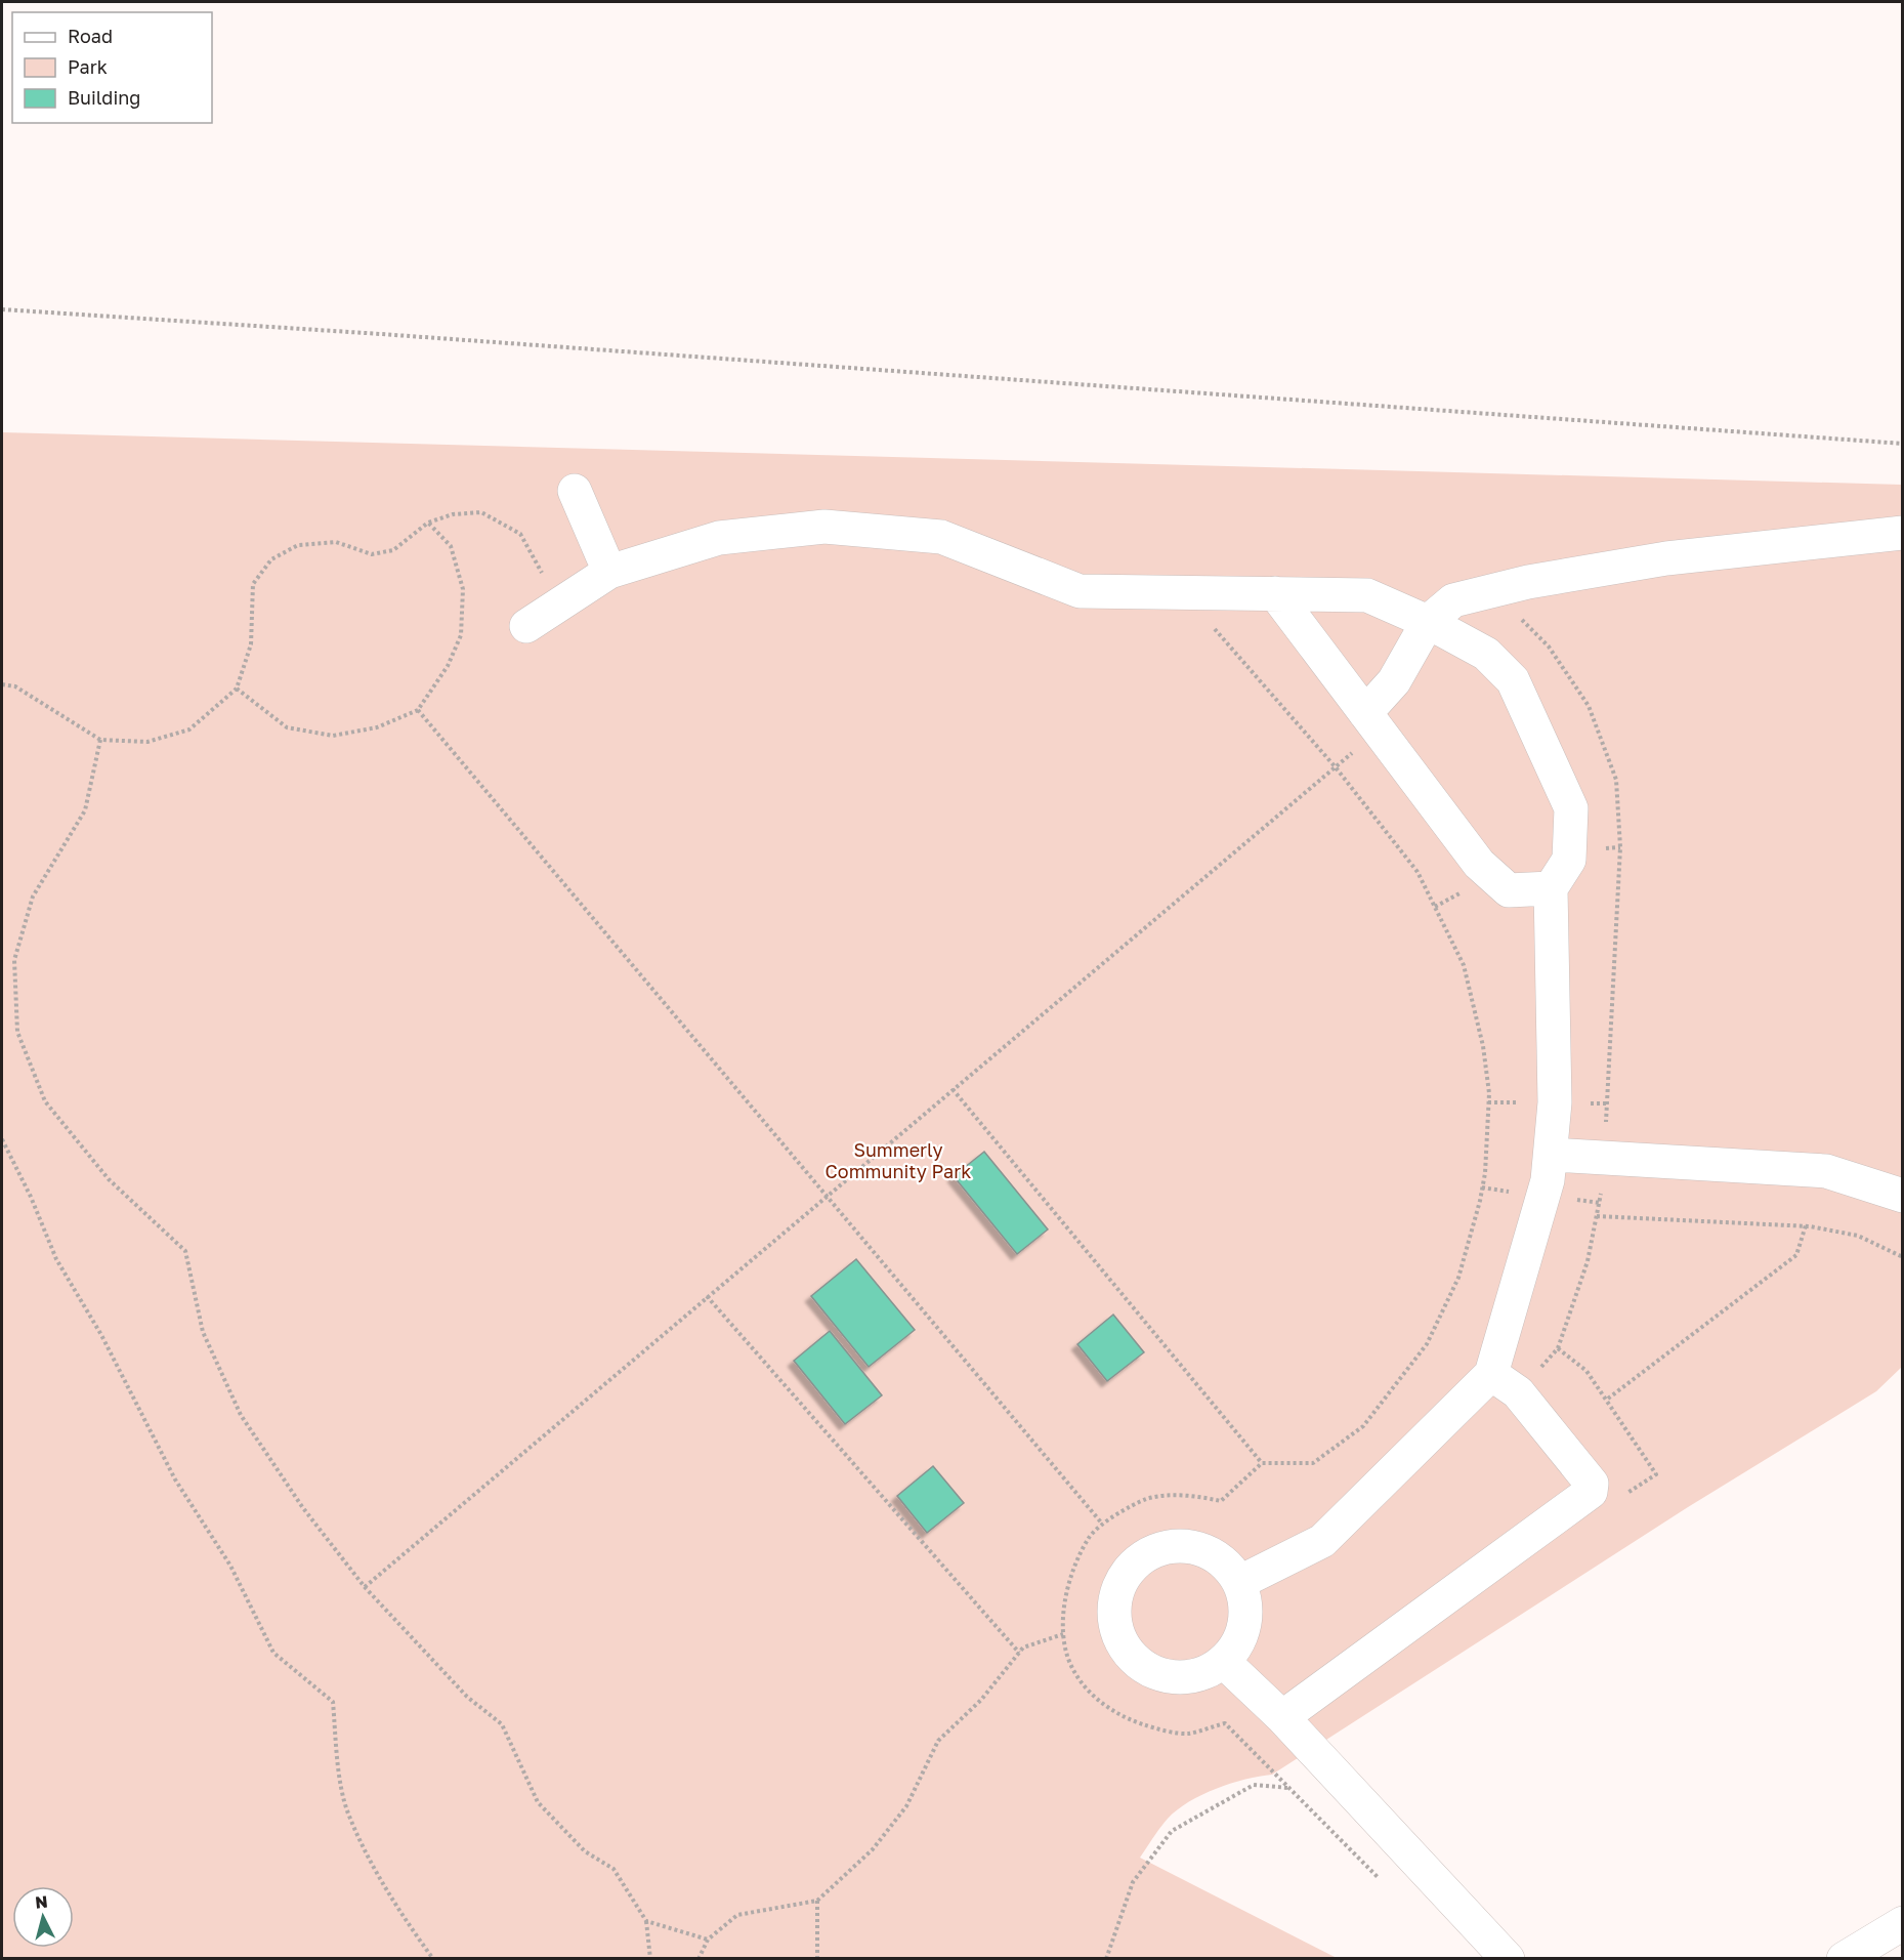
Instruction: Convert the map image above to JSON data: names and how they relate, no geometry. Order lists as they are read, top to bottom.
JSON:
{
  "parks": ["Summerly Community Park"],
  "legend": ["Road", "Park", "Building"],
  "north": "top"
}
